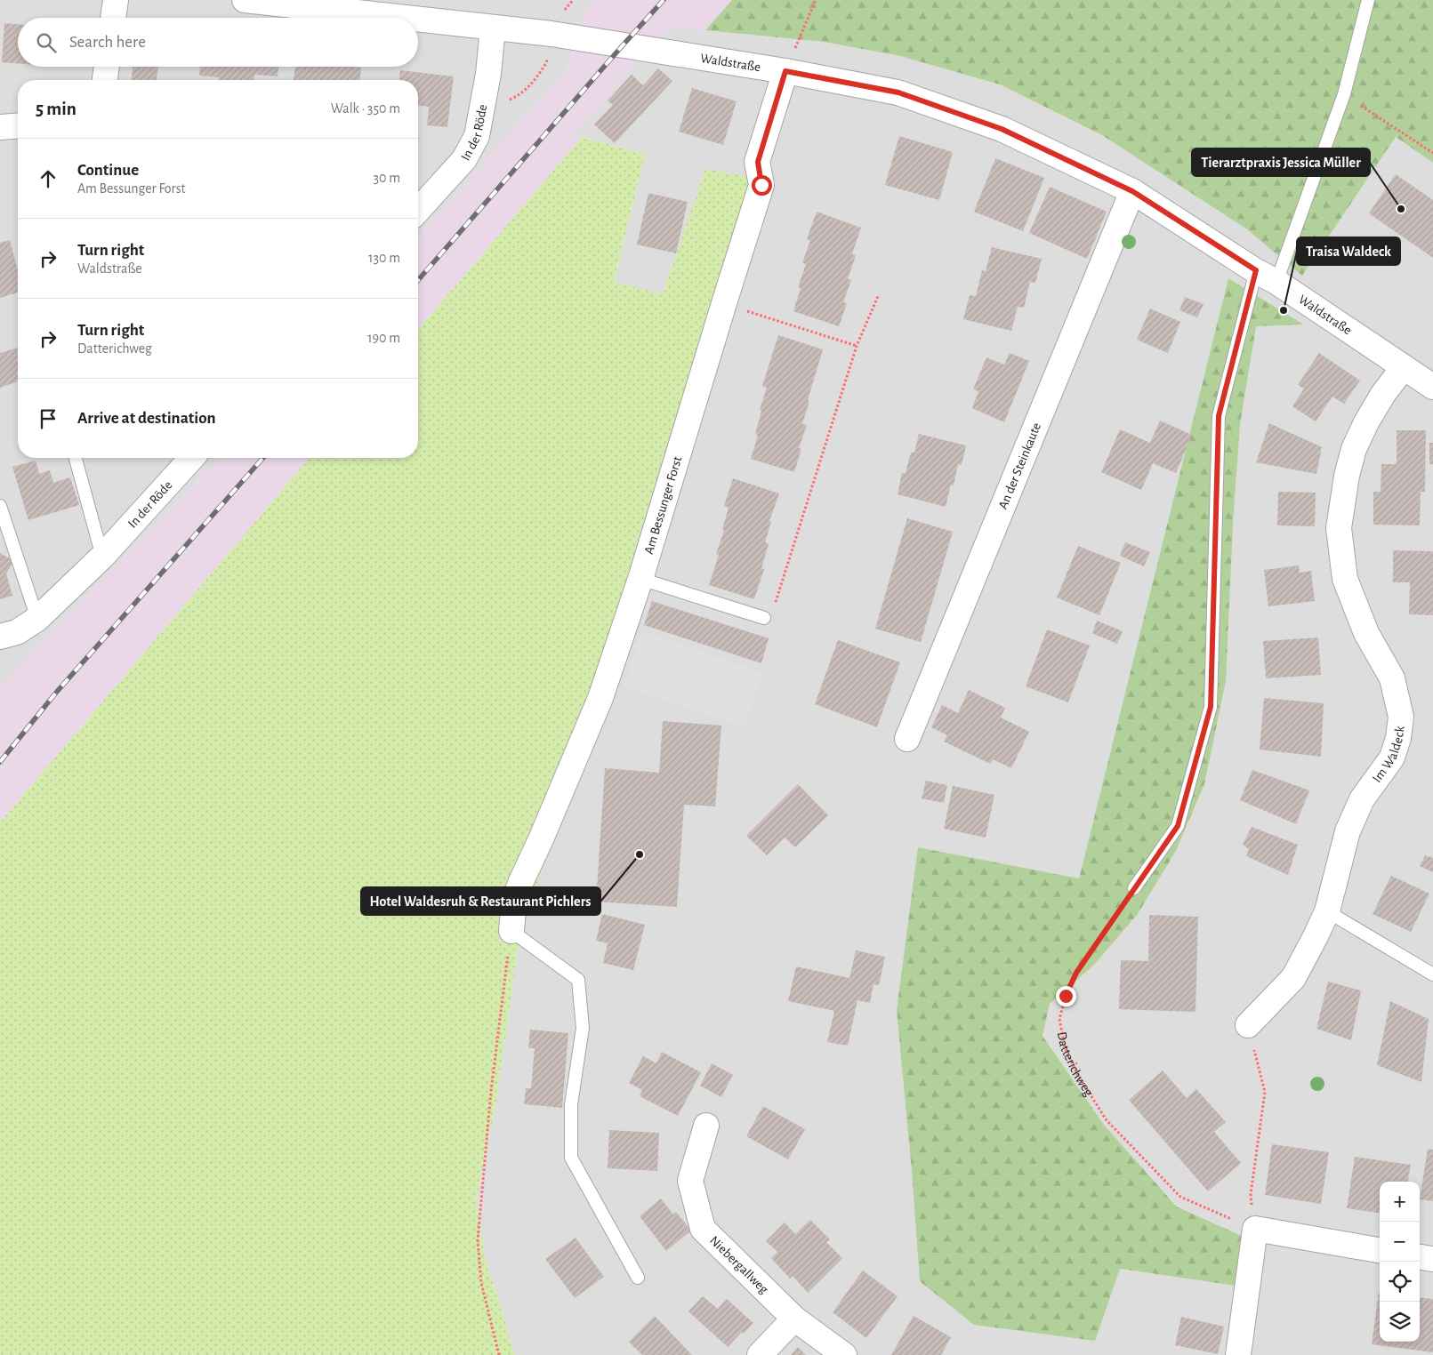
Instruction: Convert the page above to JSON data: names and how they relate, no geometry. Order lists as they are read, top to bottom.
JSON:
{
  "streets": {
    "street": [
      "Waldstraße",
      "In der Röde",
      "An der Steinkaute",
      "Am Bessunger Forst",
      "Im Waldeck",
      "Niebergallweg"
    ],
    "path": ["Datterichweg"]
  },
  "crossings": [
    ["Waldstraße", "In der Röde"],
    ["Waldstraße", "An der Steinkaute"],
    ["Waldstraße", "Am Bessunger Forst"],
    ["Waldstraße", "Im Waldeck"]
  ],
  "places": ["Tierarztpraxis Jessica Müller", "Traisa Waldeck", "Hotel Waldesruh & Restaurant Pichlers"],
  "page": {
    "search": "Search here",
    "heading": ["5 min", "Walk · 350 m"],
    "list": [
      ["Continue", "Am Bessunger Forst", "30 m"],
      ["Turn right", "Waldstraße", "130 m"],
      ["Turn right", "Datterichweg", "190 m"],
      "Arrive at destination"
    ],
    "map_buttons": ["+", "−"]
  }
}
